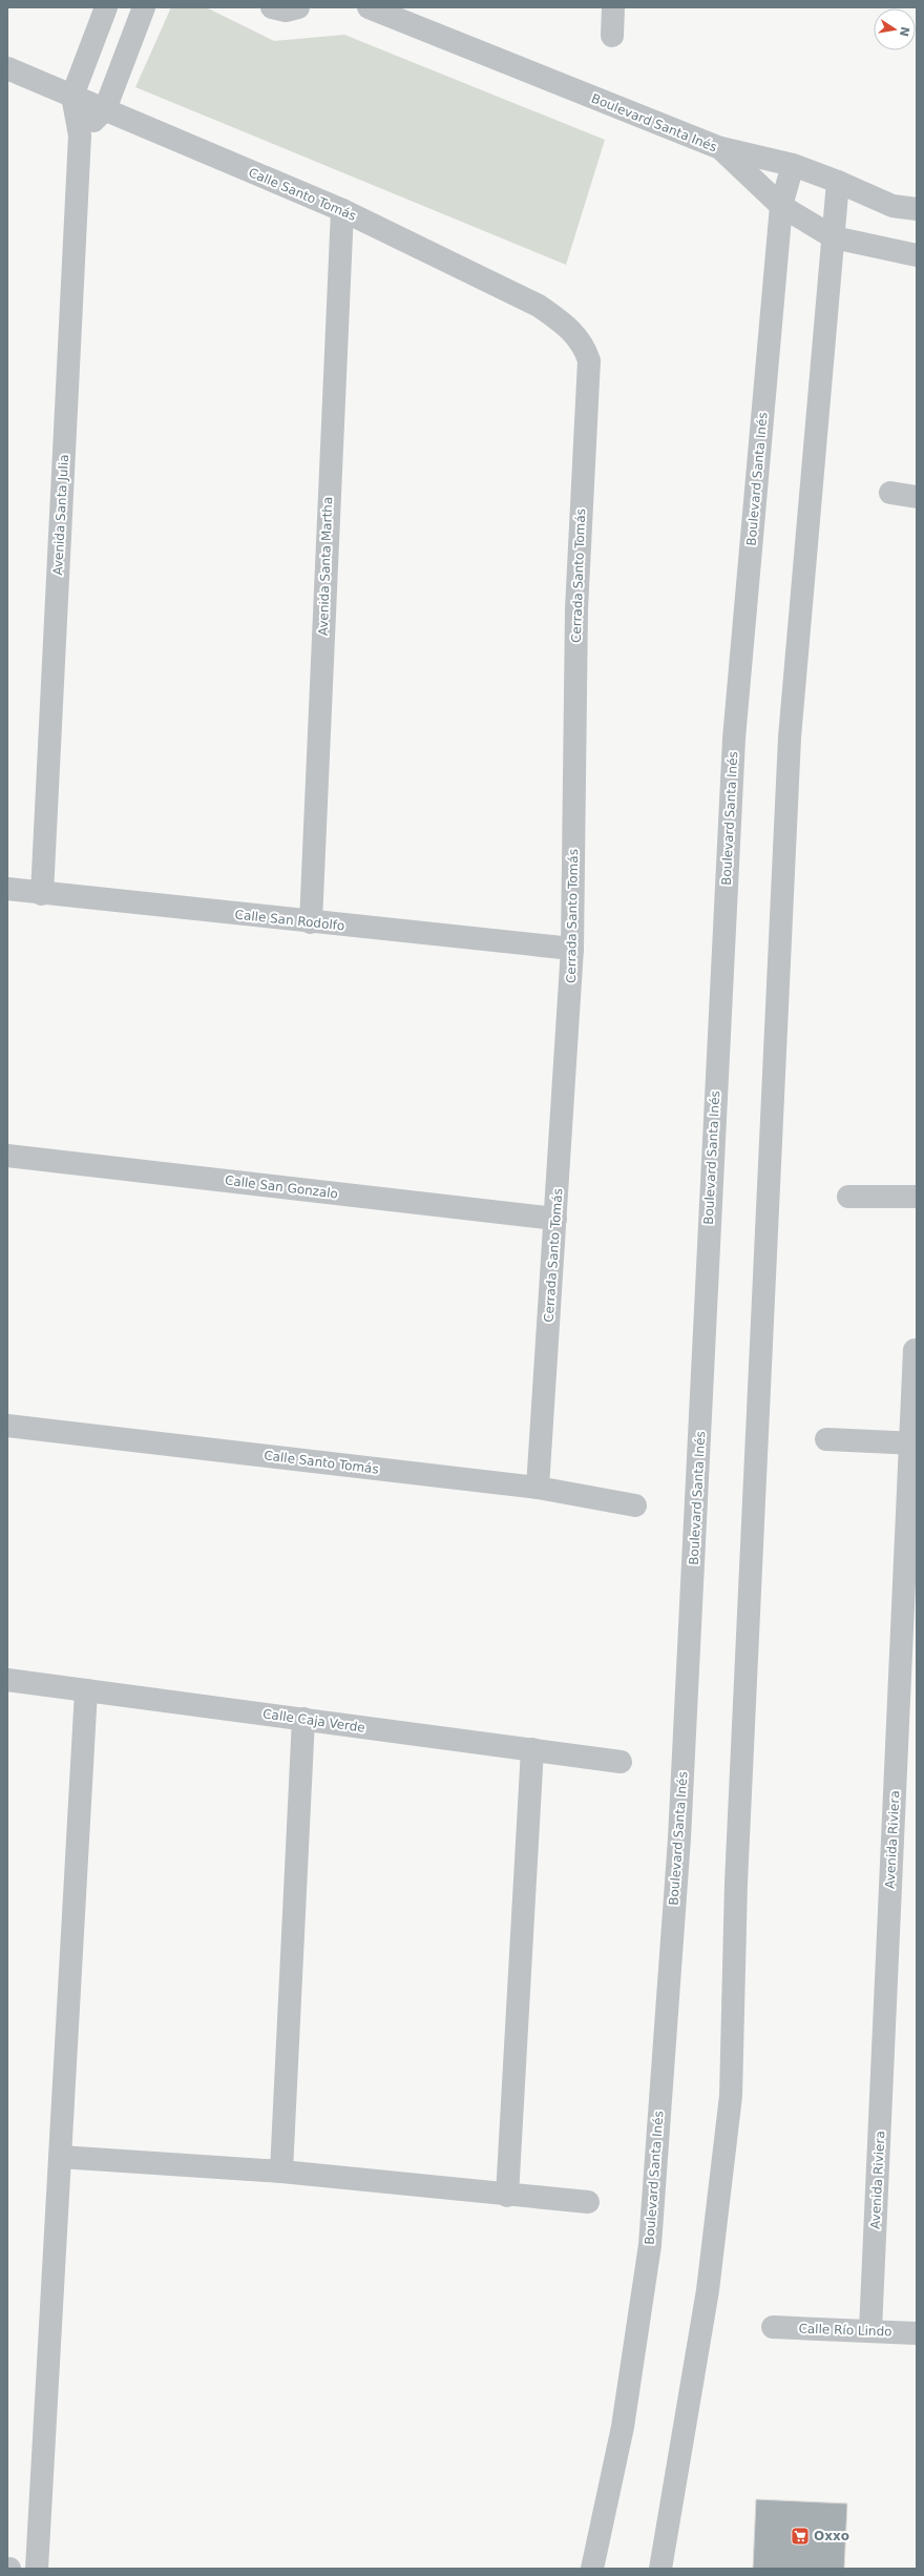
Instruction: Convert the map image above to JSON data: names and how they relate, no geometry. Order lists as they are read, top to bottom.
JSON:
{
  "streets": {
    "street": [
      "Boulevard Santa Inés",
      "Calle Santo Tomás",
      "Avenida Santa Julia",
      "Avenida Santa Martha",
      "Cerrada Santo Tomás",
      "Calle San Rodolfo",
      "Calle San Gonzalo",
      "Calle Caja Verde",
      "Avenida Riviera",
      "Calle Río Lindo"
    ]
  },
  "crossings": [
    ["Calle Santo Tomás", "Avenida Santa Julia"],
    ["Calle Santo Tomás", "Avenida Santa Martha"],
    ["Calle Santo Tomás", "Cerrada Santo Tomás"],
    ["Avenida Santa Julia", "Calle San Rodolfo"],
    ["Avenida Santa Martha", "Calle San Rodolfo"],
    ["Cerrada Santo Tomás", "Calle San Rodolfo"],
    ["Cerrada Santo Tomás", "Calle San Gonzalo"],
    ["Avenida Riviera", "Calle Río Lindo"]
  ],
  "places": {
    "supermarket": ["Oxxo"]
  },
  "north": "right"
}
